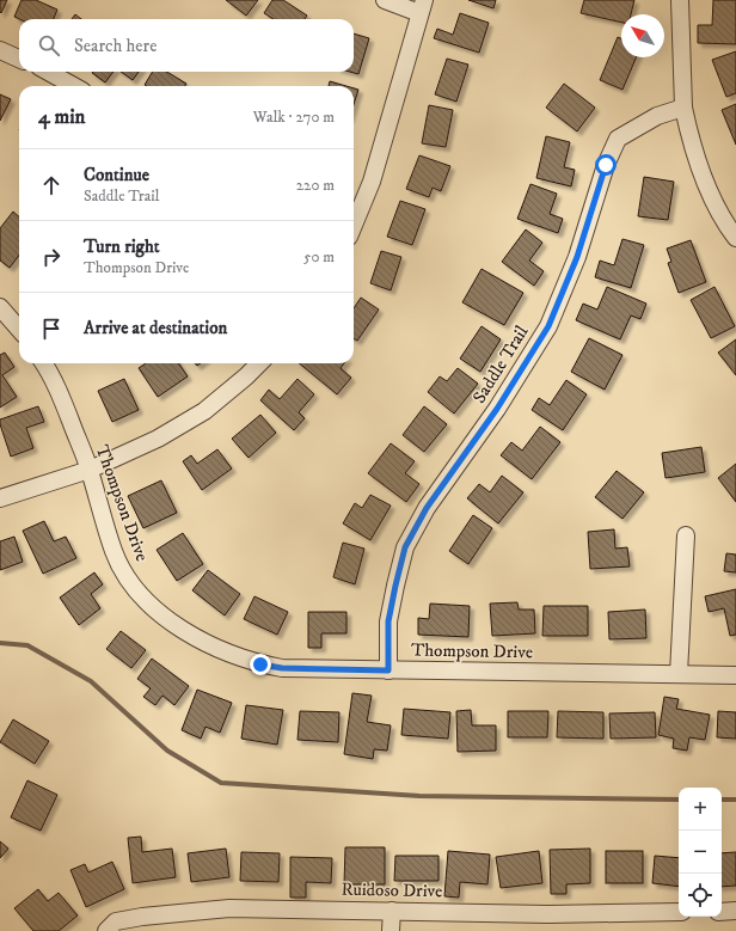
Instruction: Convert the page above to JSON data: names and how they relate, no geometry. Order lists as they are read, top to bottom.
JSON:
{
  "streets": {
    "street": ["Saddle Trail", "Thompson Drive", "Ruidoso Drive"]
  },
  "crossings": [
    ["Saddle Trail", "Thompson Drive"]
  ],
  "north": "top left",
  "page": {
    "search": "Search here",
    "heading": ["4 min", "Walk · 270 m"],
    "list": [
      ["Continue", "Saddle Trail", "220 m"],
      ["Turn right", "Thompson Drive", "50 m"],
      "Arrive at destination"
    ],
    "map_buttons": ["+", "−"]
  }
}
